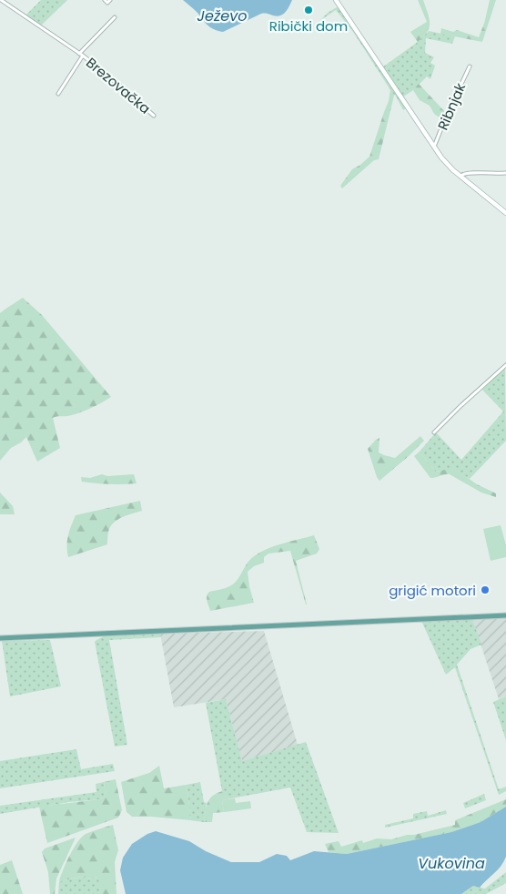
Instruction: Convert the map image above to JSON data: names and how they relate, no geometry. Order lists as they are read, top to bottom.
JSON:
{
  "streets": {
    "street": ["Brezovačka", "Ribnjak"]
  },
  "water": ["Ježevo", "Vukovina"],
  "places": ["Ribički dom", "grigić motori"]
}
